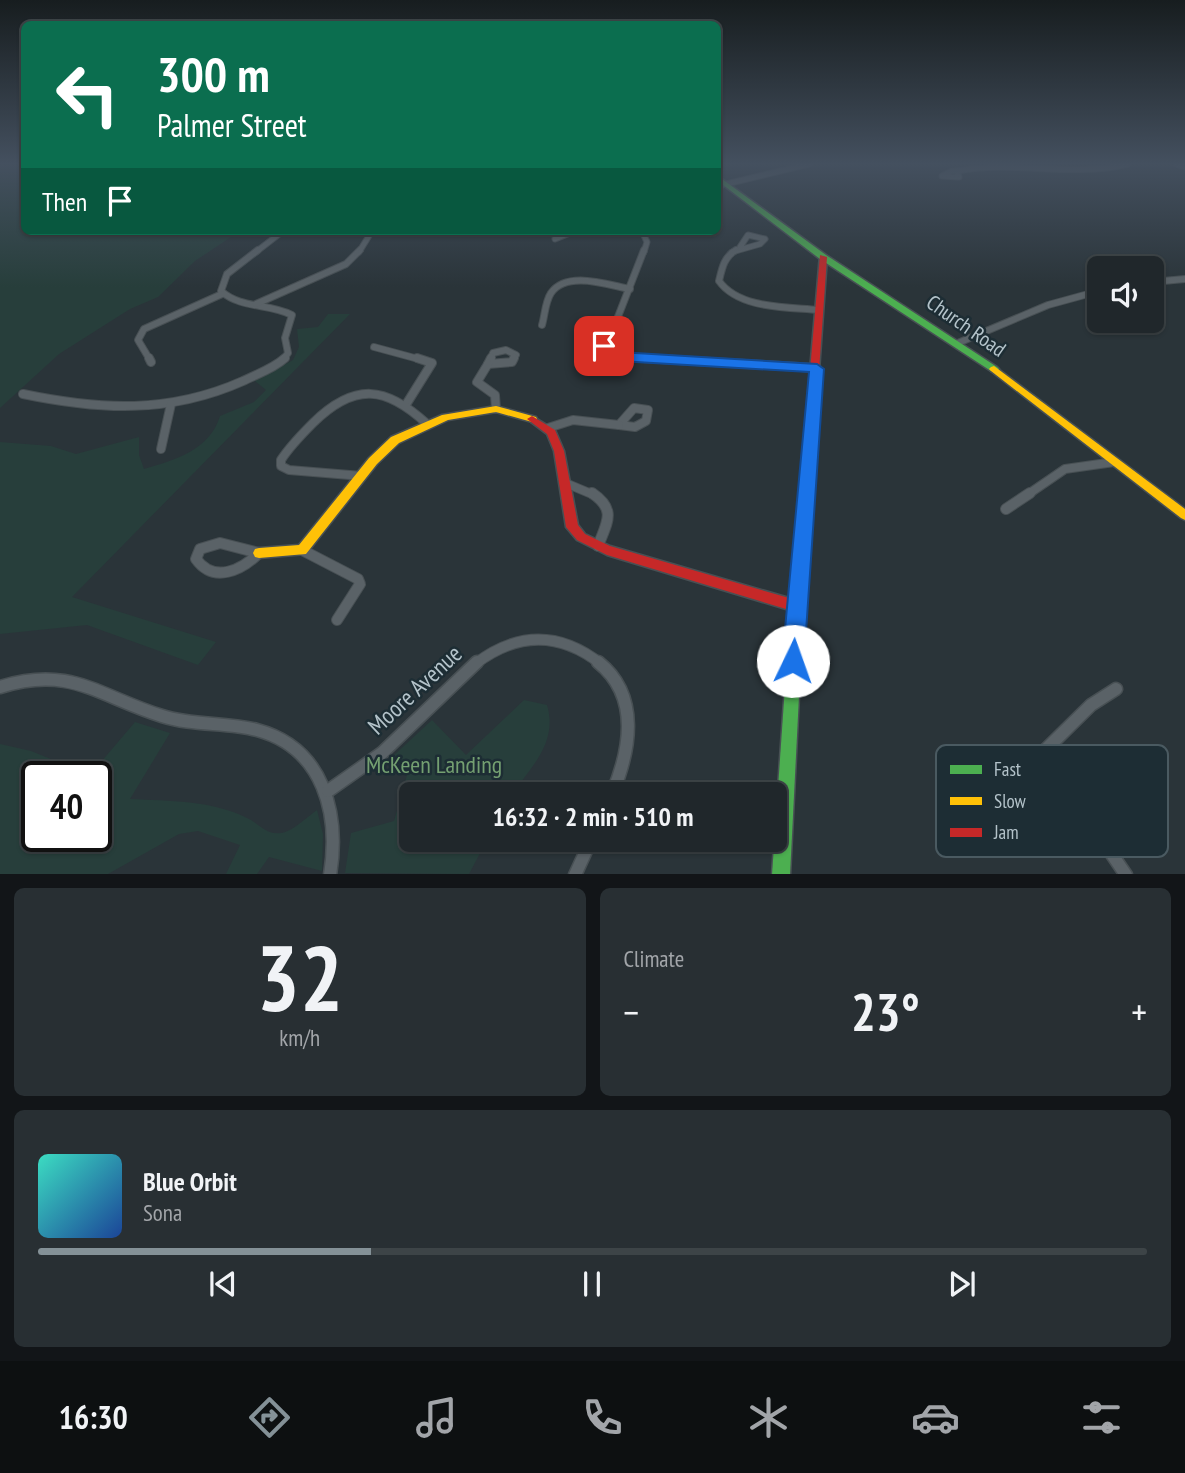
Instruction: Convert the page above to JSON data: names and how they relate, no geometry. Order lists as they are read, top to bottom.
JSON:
{
  "streets": {
    "street": ["Church Road", "Moore Avenue"]
  },
  "parks": ["McKeen Landing"],
  "legend": ["Fast", "Slow", "Jam"],
  "page": {
    "turn": ["300 m", "Palmer Street"],
    "then": "Then",
    "limit": "40",
    "trip": "16:32 · 2 min · 510 m",
    "tile": [
      ["32", "km/h"],
      "Climate"
    ],
    "heat": ["−", "23°", "+"],
    "song": ["Blue Orbit", "Sona"],
    "tabs": "16:30"
  }
}
